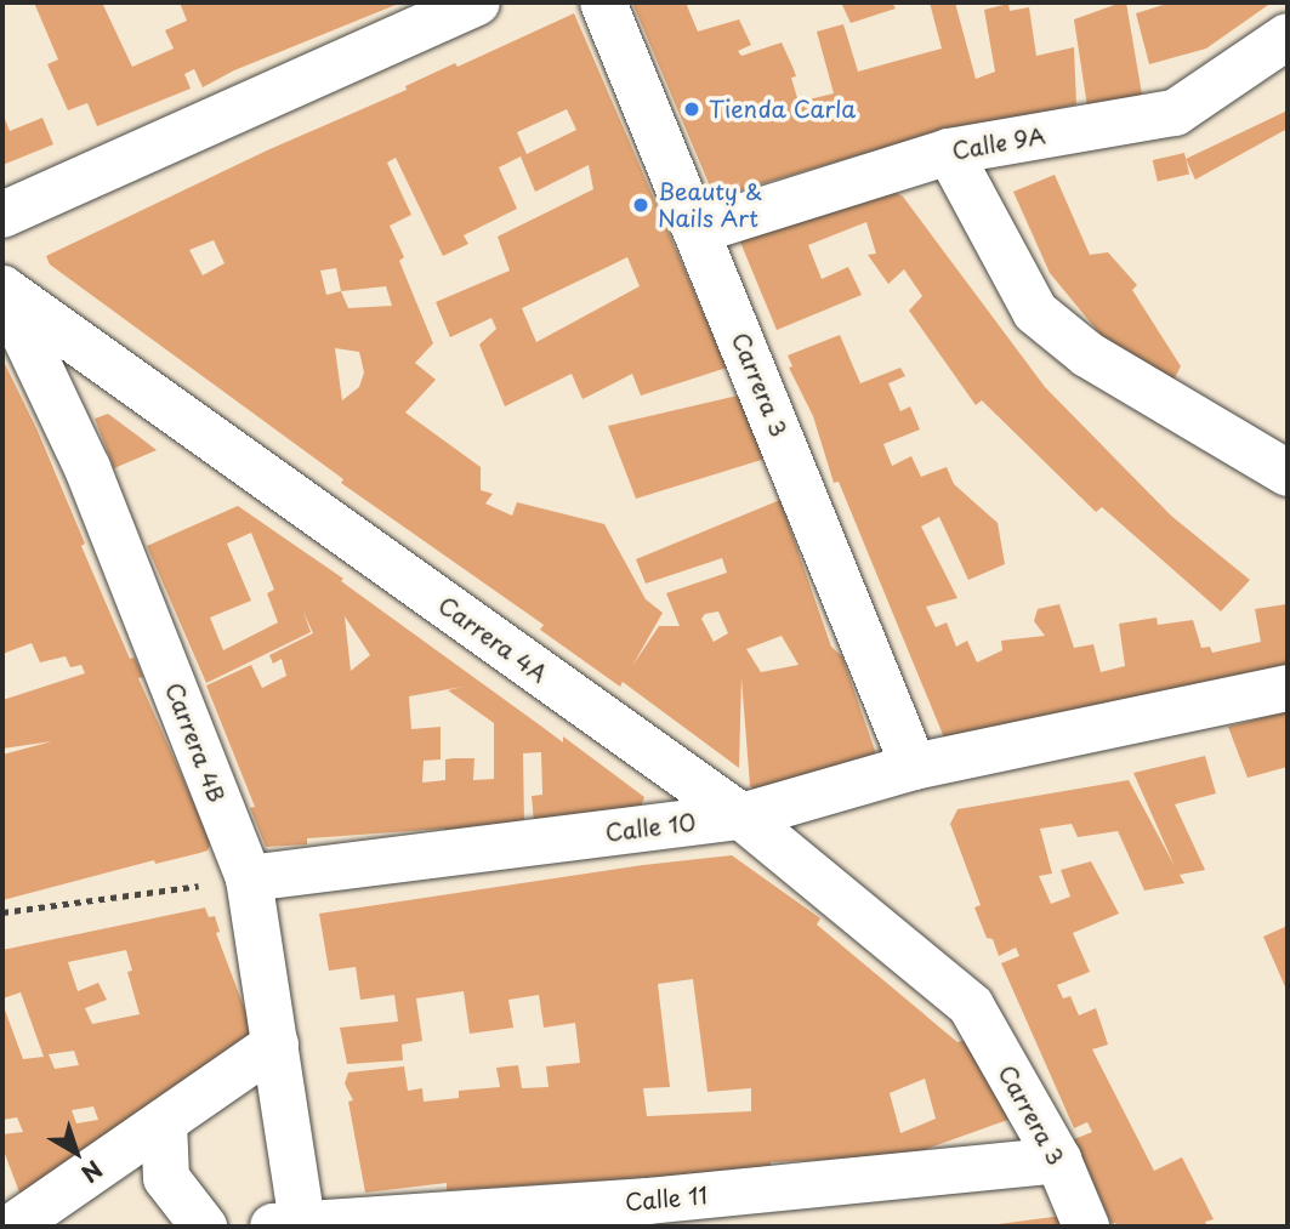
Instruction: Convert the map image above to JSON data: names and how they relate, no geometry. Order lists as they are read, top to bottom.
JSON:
{
  "streets": {
    "street": [
      "Calle 9A",
      "Carrera 3",
      "Carrera 4A",
      "Carrera 4B",
      "Calle 10",
      "Calle 11"
    ]
  },
  "crossings": [
    ["Calle 9A", "Carrera 3"],
    ["Carrera 3", "Carrera 4A"],
    ["Carrera 3", "Calle 10"],
    ["Carrera 3", "Calle 11"],
    ["Carrera 4A", "Carrera 4B"],
    ["Carrera 4A", "Calle 10"],
    ["Carrera 4B", "Calle 10"],
    ["Carrera 4B", "Calle 11"]
  ],
  "places": ["Tienda Carla", "Beauty & Nails Art"],
  "north": "bottom right"
}
